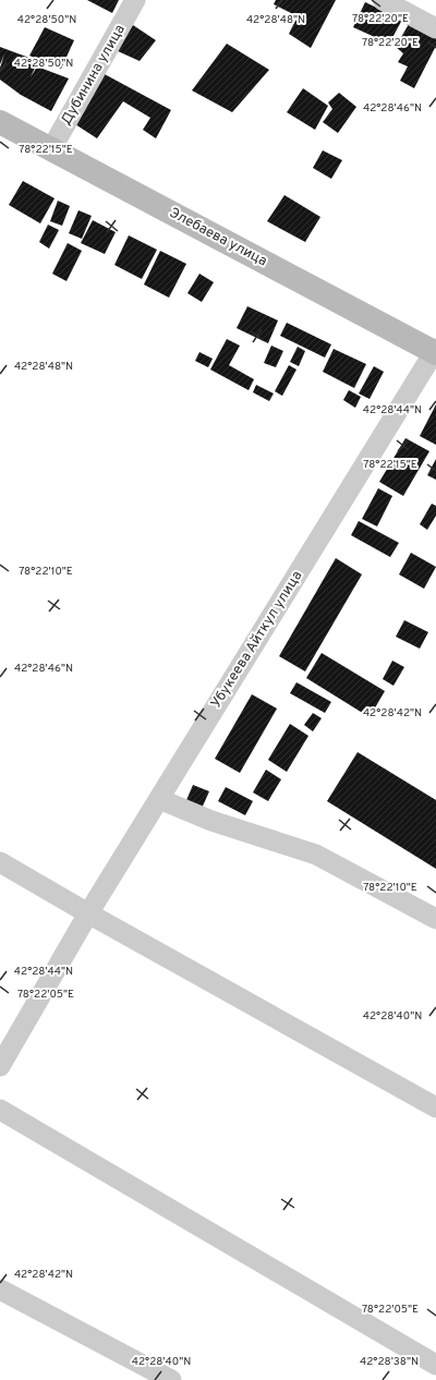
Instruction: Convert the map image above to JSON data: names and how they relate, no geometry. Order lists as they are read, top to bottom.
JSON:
{
  "streets": {
    "street": ["Дубинина улица", "Элебаева улица", "Убукеева Айткул улица"]
  },
  "crossings": [
    ["Дубинина улица", "Элебаева улица"],
    ["Элебаева улица", "Убукеева Айткул улица"]
  ],
  "coordinates": [
    "78°22'20\"E",
    "42°28'50\"N",
    "42°28'48\"N",
    "42°28'46\"N",
    "78°22'15\"E",
    "42°28'44\"N",
    "78°22'10\"E",
    "42°28'42\"N",
    "78°22'05\"E",
    "42°28'40\"N",
    "42°28'38\"N"
  ]
}
